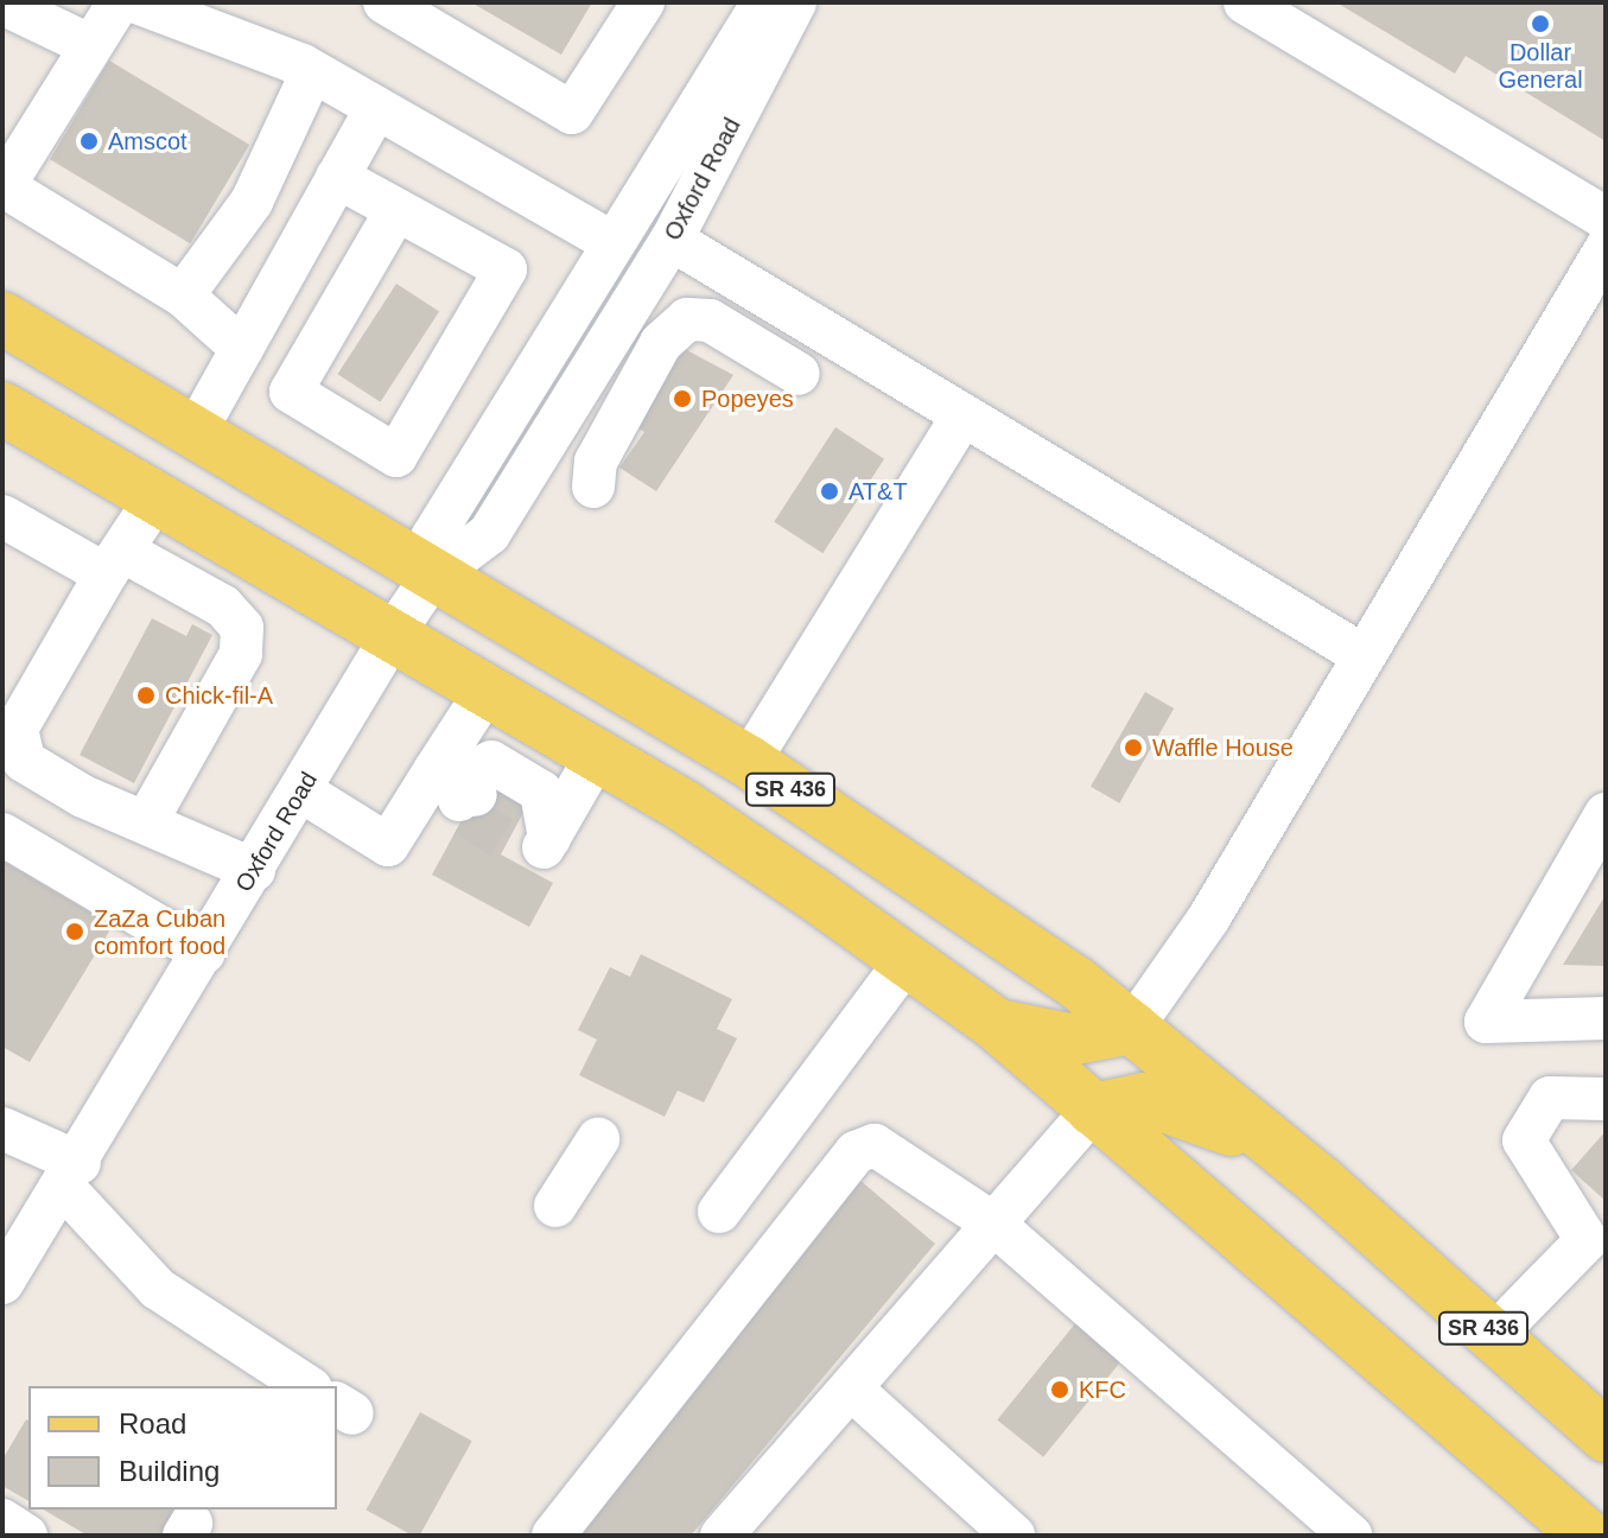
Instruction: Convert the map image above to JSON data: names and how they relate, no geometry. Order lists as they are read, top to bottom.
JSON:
{
  "streets": {
    "main road": ["SR 436"],
    "street": ["Oxford Road"]
  },
  "crossings": [
    ["Oxford Road", "SR 436"]
  ],
  "places": [
    "Dollar General",
    "Amscot",
    "Popeyes",
    "AT&T",
    "Chick-fil-A",
    "Waffle House",
    "ZaZa Cuban comfort food",
    "KFC"
  ],
  "legend": ["Road", "Building"]
}
